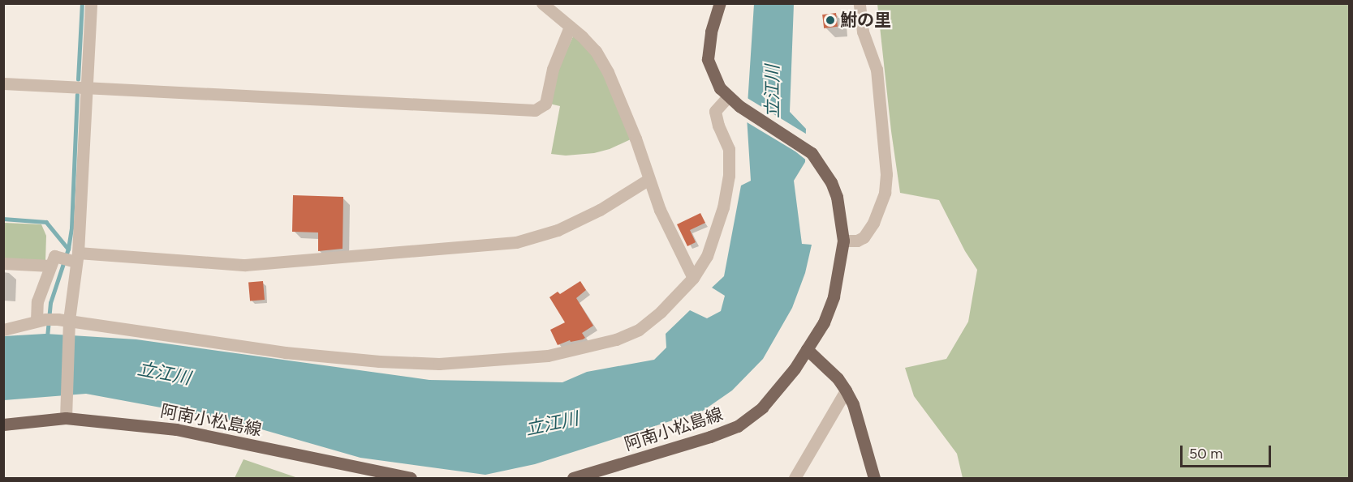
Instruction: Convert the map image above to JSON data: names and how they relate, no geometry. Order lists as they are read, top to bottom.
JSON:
{
  "streets": {
    "main road": ["阿南小松島線"]
  },
  "water": ["立江川"],
  "places": ["鮒の里"],
  "scale_bar": "50 m"
}
